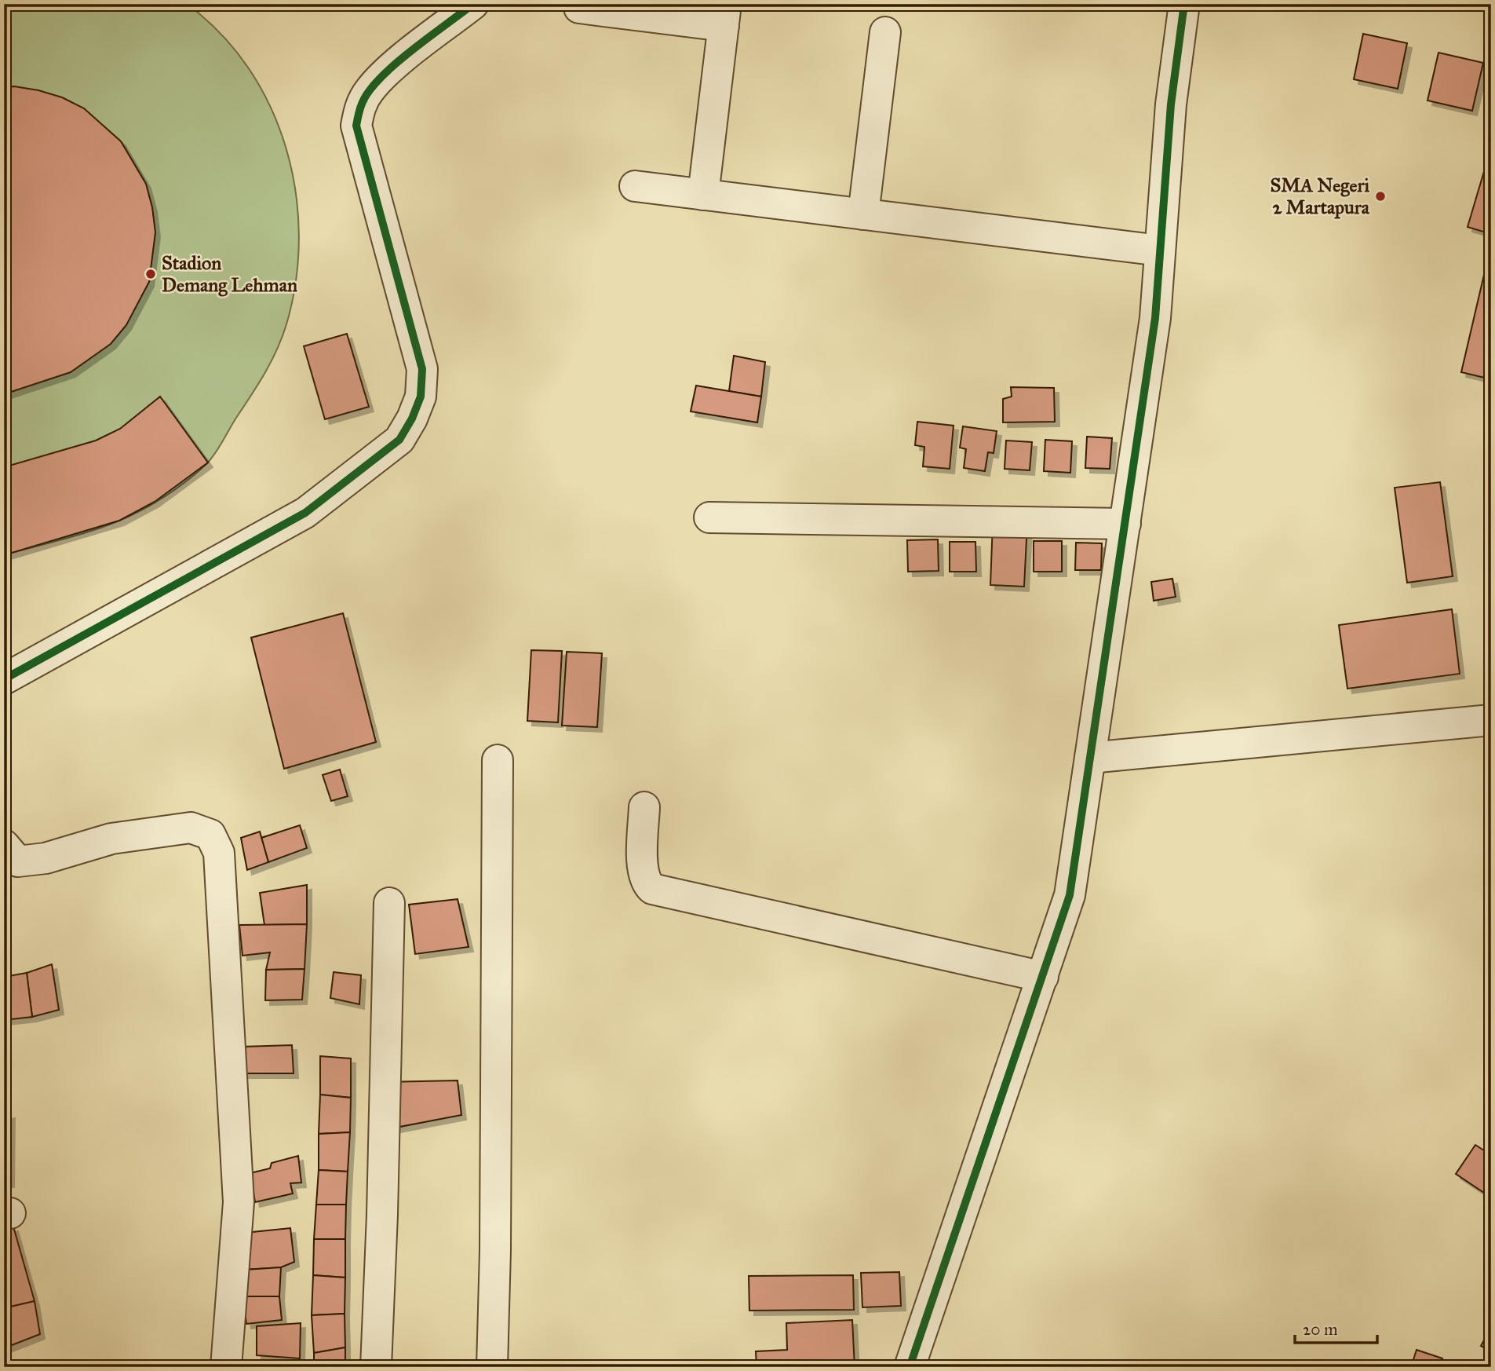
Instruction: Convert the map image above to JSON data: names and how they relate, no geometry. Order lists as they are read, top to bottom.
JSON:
{
  "places": ["SMA Negeri 2 Martapura", "Stadion Demang Lehman"],
  "scale_bar": "20 m"
}
